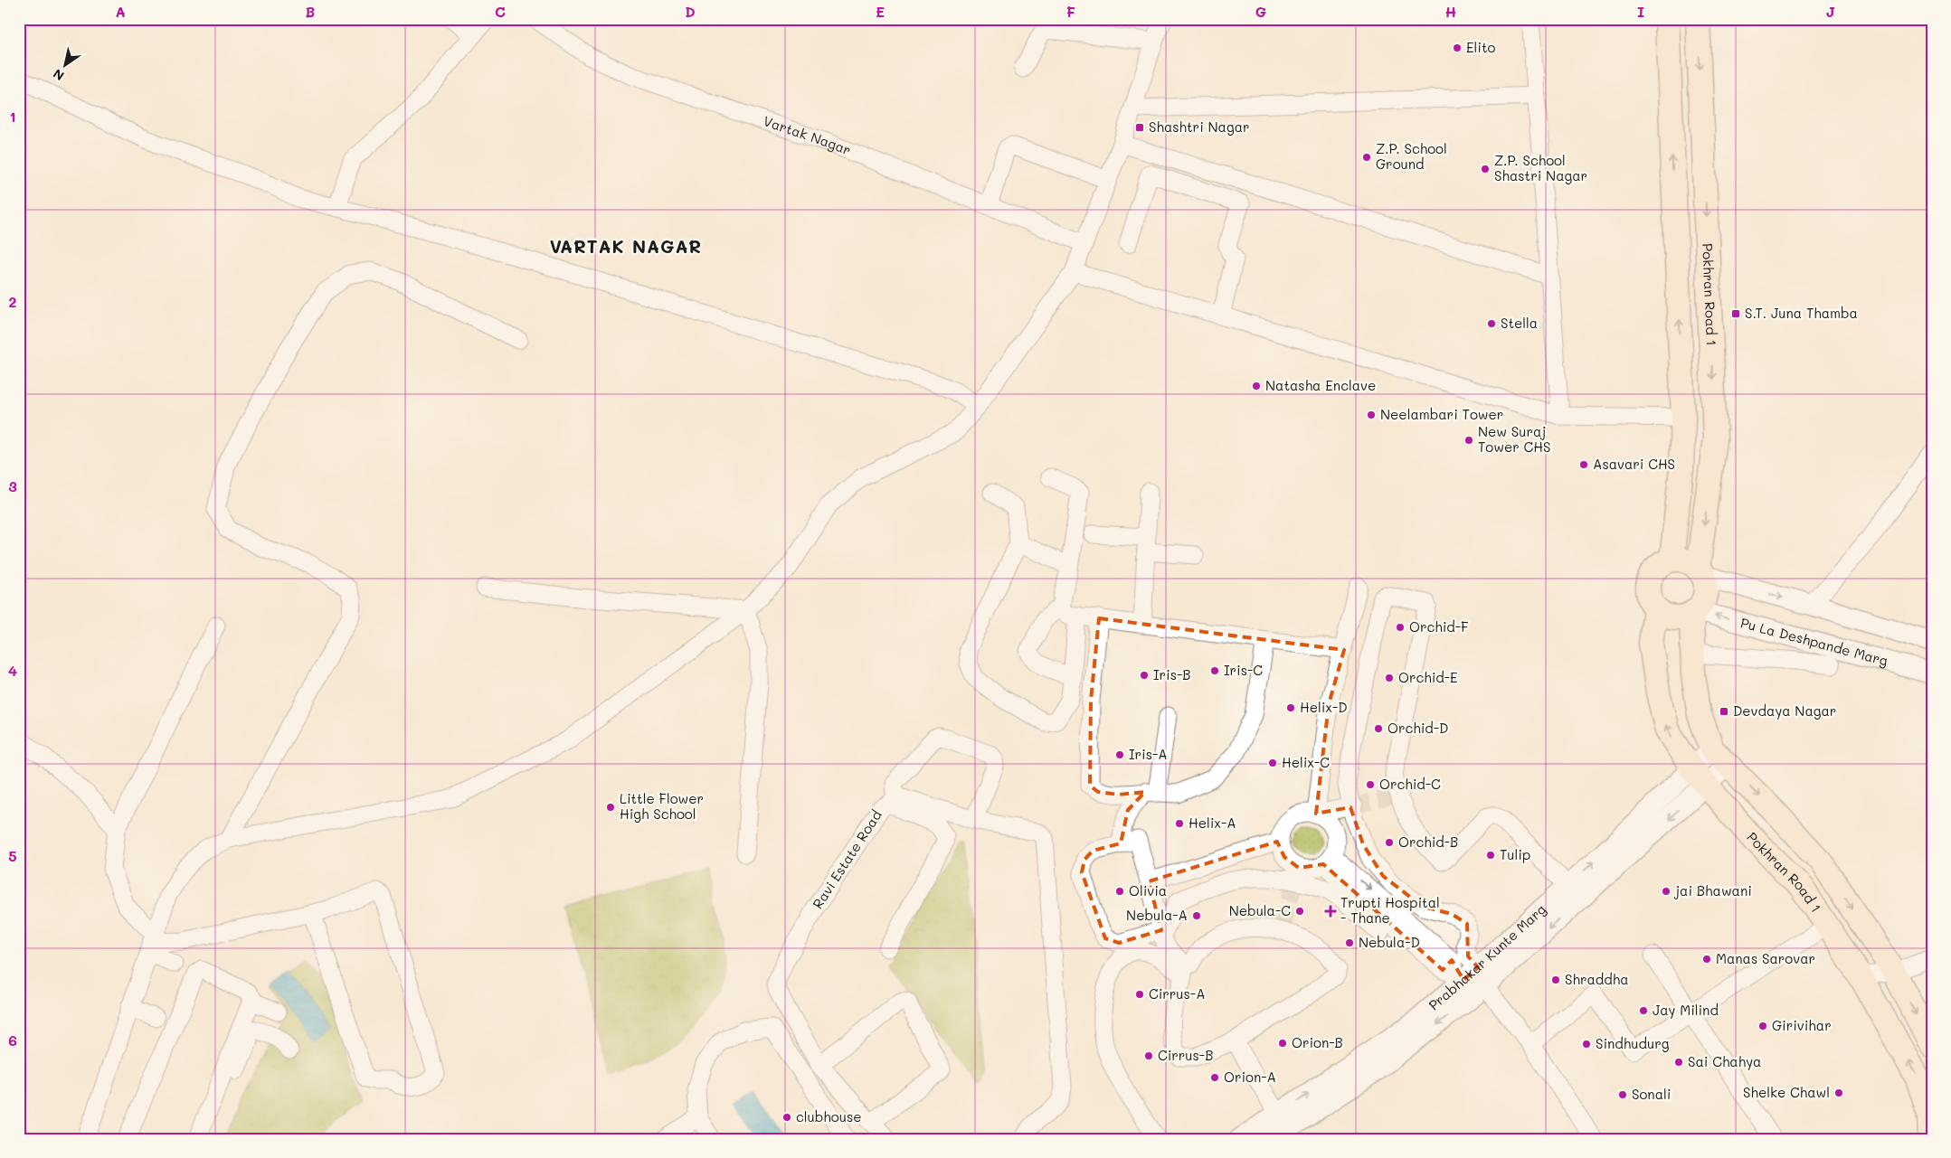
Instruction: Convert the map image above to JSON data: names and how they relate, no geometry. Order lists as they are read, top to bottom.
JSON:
{
  "streets": {
    "main road": ["Pokhran Road 1"],
    "street": [
      "Vartak Nagar",
      "Pu La Deshpande Marg",
      "Ravi Estate Road",
      "Prabhakar Kunte Marg"
    ]
  },
  "crossings": [
    ["Pokhran Road 1", "Pu La Deshpande Marg"],
    ["Pokhran Road 1", "Prabhakar Kunte Marg"]
  ],
  "districts": ["VARTAK NAGAR"],
  "places": {
    "other": [
      "Elito",
      "Z.P. School Ground",
      "Z.P. School Shastri Nagar",
      "Stella",
      "Natasha Enclave",
      "Neelambari Tower",
      "New Suraj Tower CHS",
      "Asavari CHS",
      "Orchid-F",
      "Iris-C",
      "Iris-B",
      "Orchid-E",
      "Helix-D",
      "Orchid-D",
      "Iris-A",
      "Helix-C",
      "Orchid-C",
      "Little Flower High School",
      "Helix-A",
      "Orchid-B",
      "Tulip",
      "Olivia",
      "jai Bhawani",
      "Nebula-C",
      "Nebula-A",
      "Nebula-D",
      "Manas Sarovar",
      "Shraddha",
      "Cirrus-A",
      "Jay Milind",
      "Girivihar",
      "Orion-B",
      "Sindhudurg",
      "Cirrus-B",
      "Sai Chahya",
      "Orion-A",
      "Shelke Chawl",
      "Sonali",
      "clubhouse"
    ],
    "transit": ["Shashtri Nagar", "S.T. Juna Thamba", "Devdaya Nagar"],
    "health": ["Trupti Hospital - Thane"]
  },
  "north": "bottom left",
  "grid": {
    "columns": [
      "A",
      "B",
      "C",
      "D",
      "E",
      "F",
      "G",
      "H",
      "I",
      "J"
    ],
    "rows": [
      "1",
      "2",
      "3",
      "4",
      "5",
      "6"
    ]
  }
}
